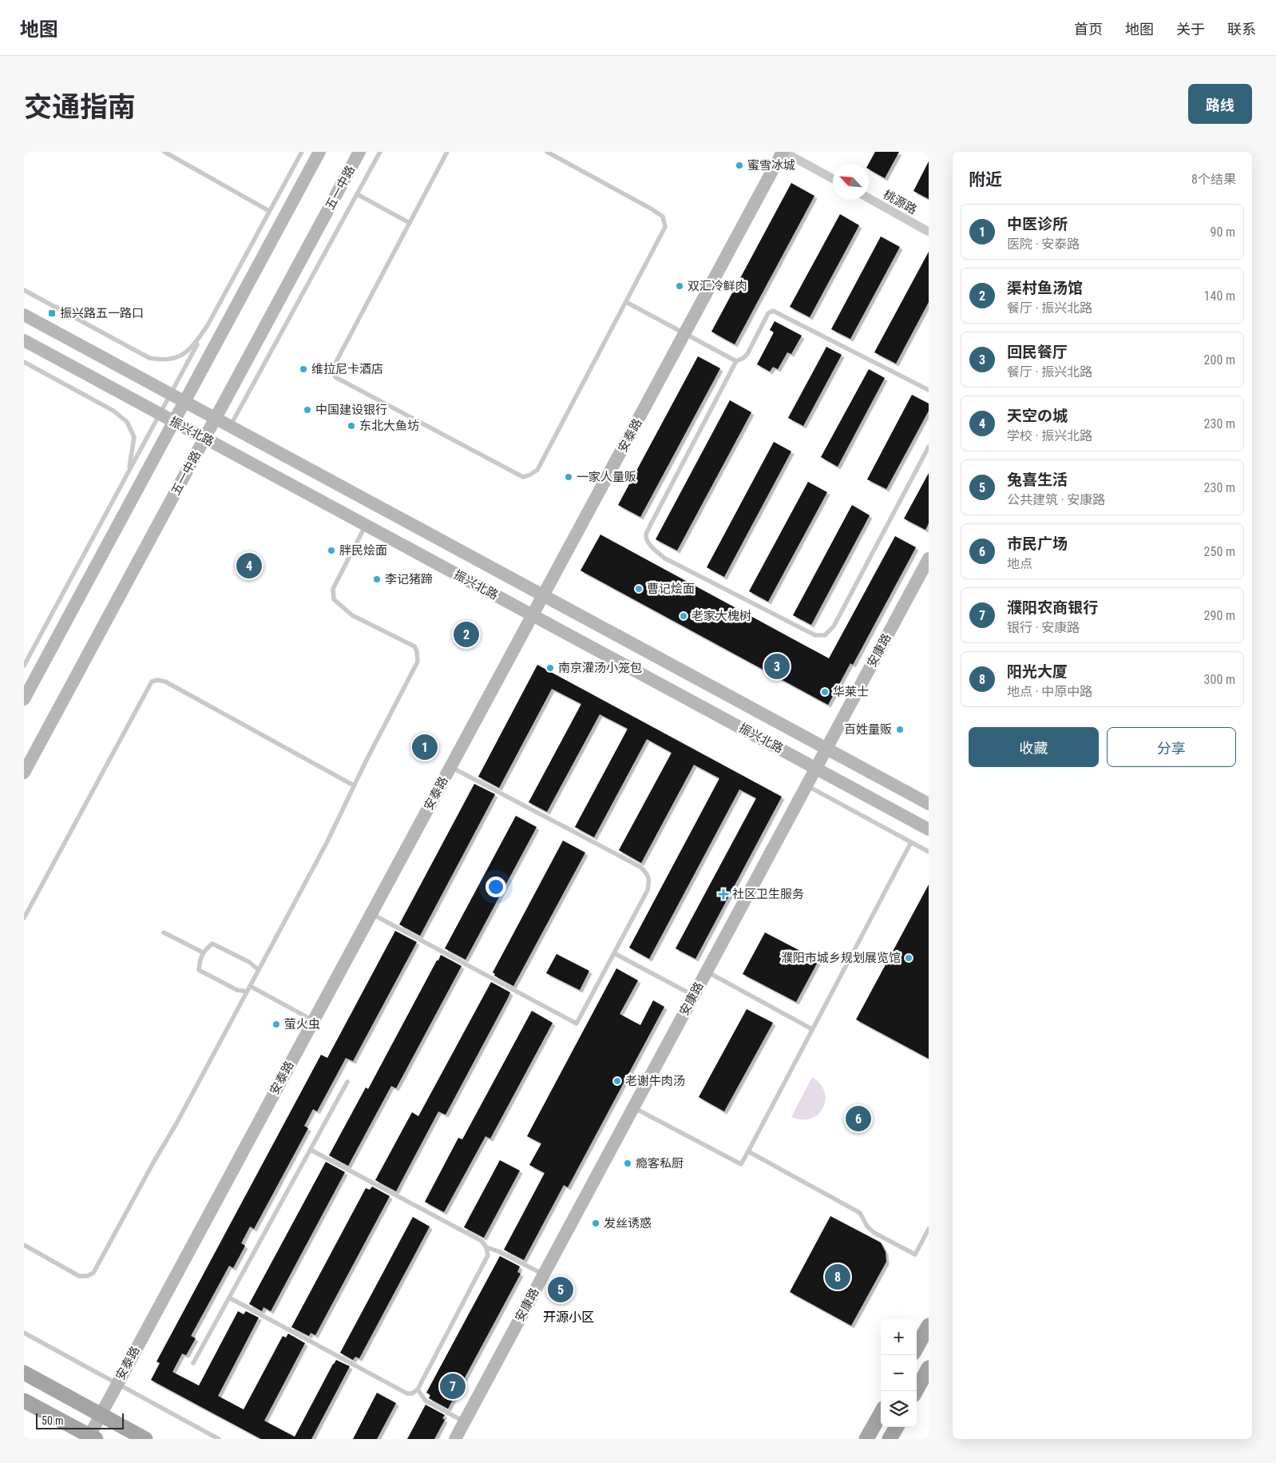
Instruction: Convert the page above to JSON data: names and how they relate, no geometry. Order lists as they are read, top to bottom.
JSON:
{
  "streets": {
    "street": [
      "五一中路",
      "桃源路",
      "振兴北路",
      "安泰路",
      "安康路"
    ]
  },
  "crossings": [
    ["五一中路", "振兴北路"],
    ["振兴北路", "安泰路"],
    ["振兴北路", "安康路"]
  ],
  "districts": ["开源小区"],
  "places": {
    "other": [
      "蜜雪冰城",
      "双汇冷鲜肉",
      "维拉尼卡酒店",
      "中国建设银行",
      "东北大鱼坊",
      "一家人量贩",
      "胖民烩面",
      "李记猪蹄",
      "曹记烩面",
      "老家大槐树",
      "南京灌汤小笼包",
      "华莱士",
      "百姓量贩",
      "濮阳市城乡规划展览馆",
      "萤火虫",
      "老谢牛肉汤",
      "瘾客私厨",
      "发丝诱惑"
    ],
    "transit": ["振兴路五一路口"],
    "health": ["社区卫生服务"]
  },
  "scale_bar": "50 m",
  "north": "top left",
  "page": {
    "header": "地图",
    "nav": [
      "首页",
      "地图",
      "关于",
      "联系"
    ],
    "title": "交通指南",
    "buttons": [
      "路线",
      ["收藏", "分享"]
    ],
    "heading": ["附近", "8个结果"],
    "list": [
      {
        "mark": "1",
        "name": "中医诊所",
        "note": "医院 · 安泰路",
        "value": "90 m"
      },
      {
        "mark": "2",
        "name": "渠村鱼汤馆",
        "note": "餐厅 · 振兴北路",
        "value": "140 m"
      },
      {
        "mark": "3",
        "name": "回民餐厅",
        "note": "餐厅 · 振兴北路",
        "value": "200 m"
      },
      {
        "mark": "4",
        "name": "天空の城",
        "note": "学校 · 振兴北路",
        "value": "230 m"
      },
      {
        "mark": "5",
        "name": "兔喜生活",
        "note": "公共建筑 · 安康路",
        "value": "230 m"
      },
      {
        "mark": "6",
        "name": "市民广场",
        "note": "地点",
        "value": "250 m"
      },
      {
        "mark": "7",
        "name": "濮阳农商银行",
        "note": "银行 · 安康路",
        "value": "290 m"
      },
      {
        "mark": "8",
        "name": "阳光大厦",
        "note": "地点 · 中原中路",
        "value": "300 m"
      }
    ],
    "pins": [
      "4",
      "2",
      "3",
      "1",
      "6",
      "8",
      "5",
      "7"
    ],
    "map_buttons": ["+", "−"],
    "scale": "50 m"
  }
}
